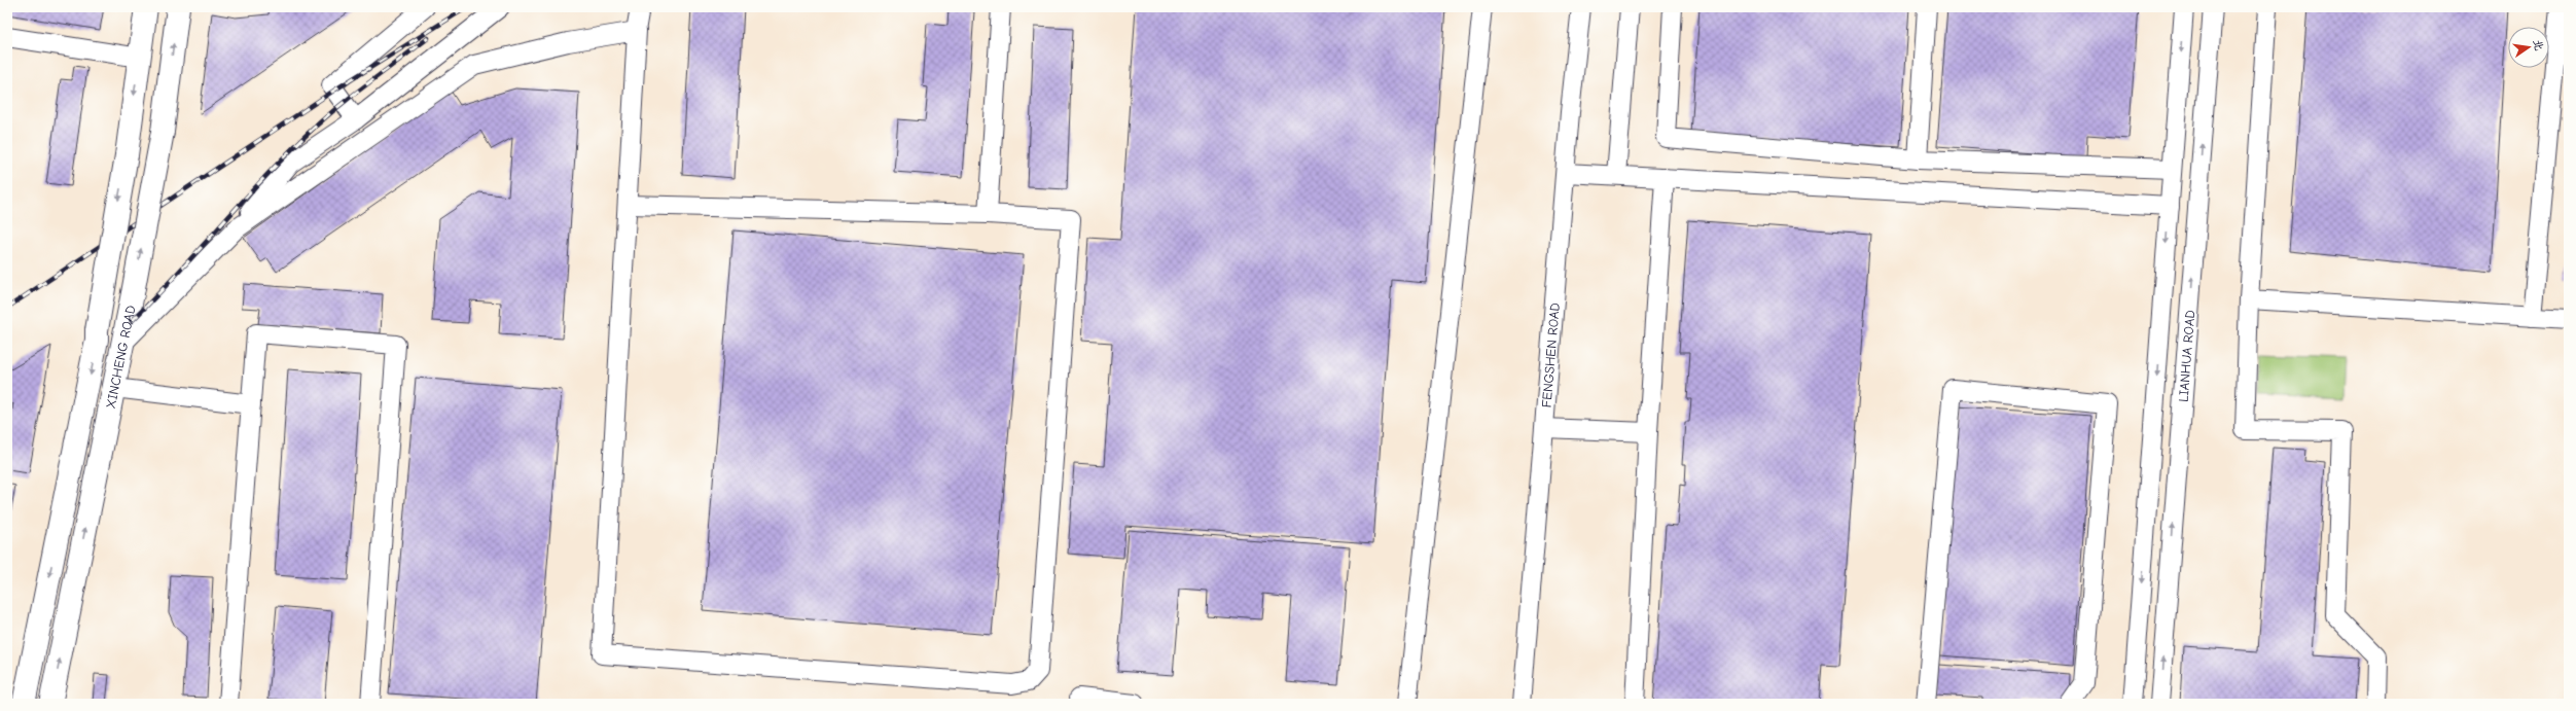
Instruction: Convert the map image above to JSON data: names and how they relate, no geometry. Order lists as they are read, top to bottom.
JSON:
{
  "streets": {
    "main road": ["XINCHENG ROAD"],
    "street": ["FENGSHEN ROAD", "LIANHUA ROAD"]
  },
  "north": "right"
}
